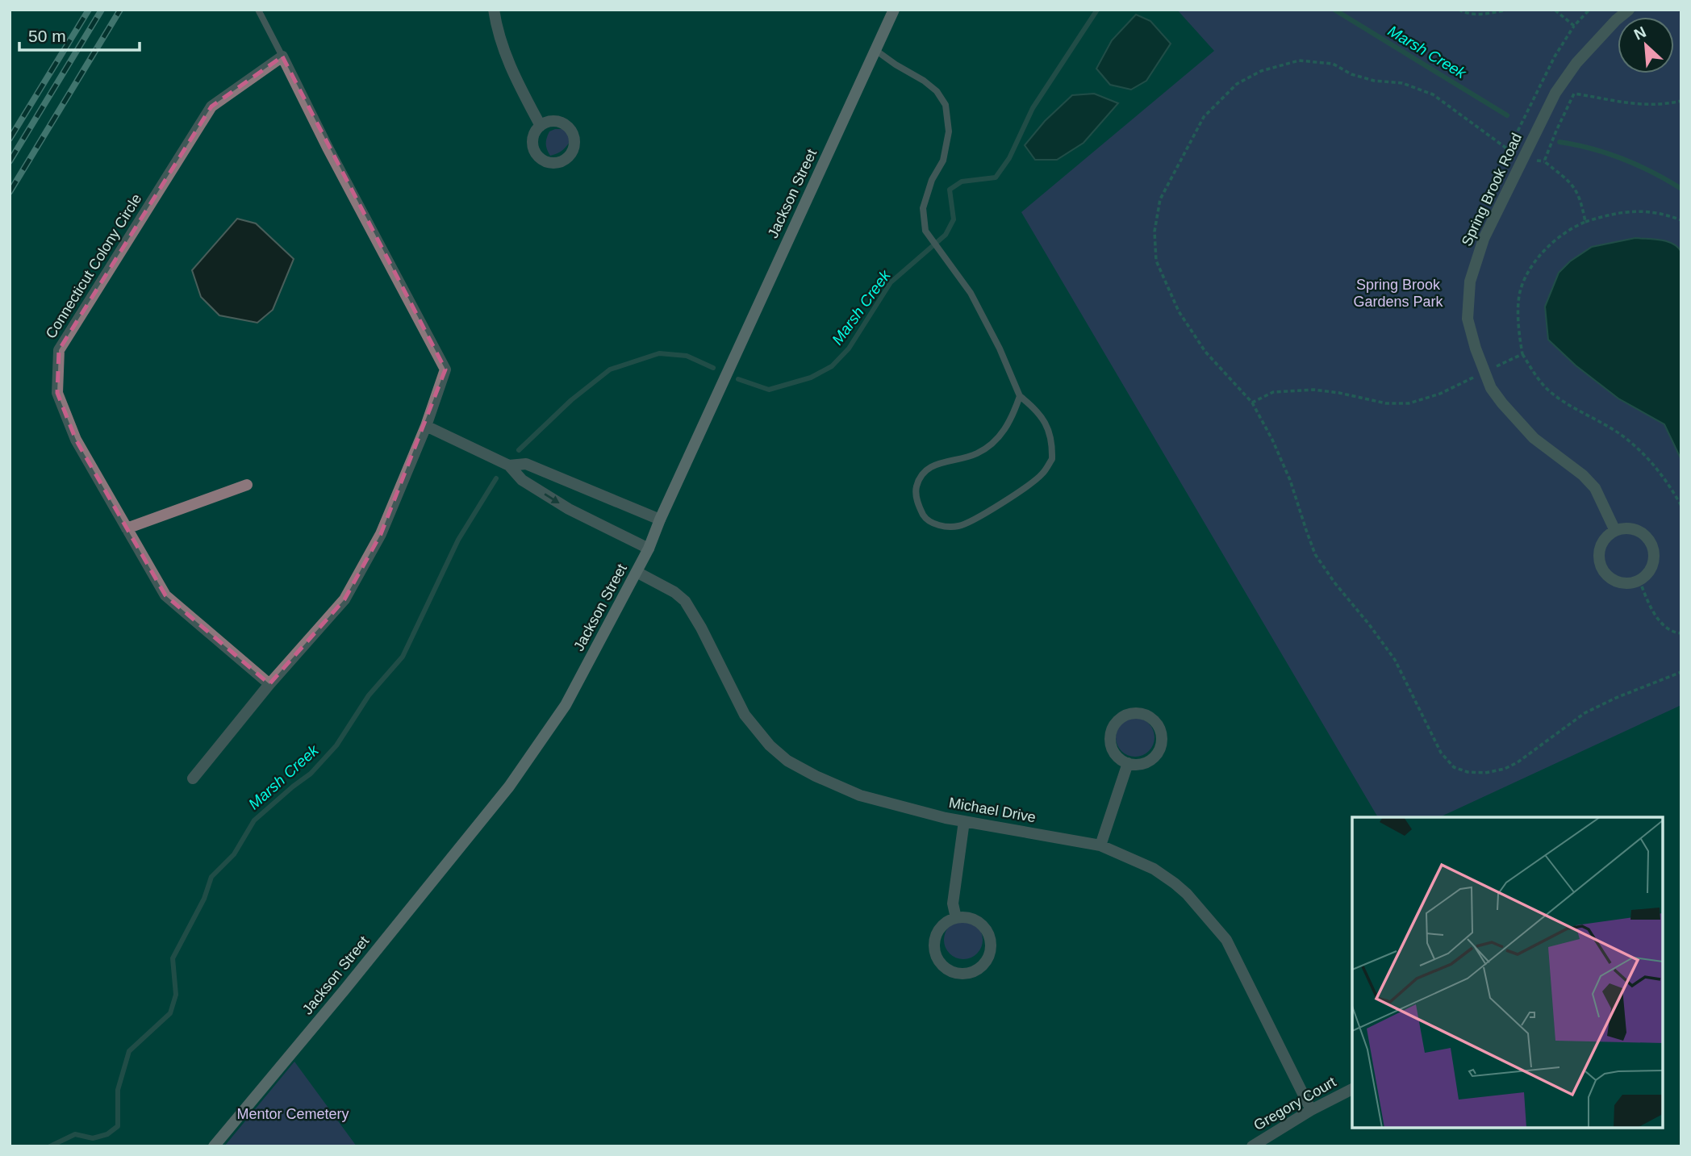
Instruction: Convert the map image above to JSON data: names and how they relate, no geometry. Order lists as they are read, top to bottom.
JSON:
{
  "streets": {
    "street": [
      "Spring Brook Road",
      "Jackson Street",
      "Connecticut Colony Circle",
      "Michael Drive",
      "Gregory Court"
    ]
  },
  "crossings": [
    ["Jackson Street", "Michael Drive"],
    ["Michael Drive", "Gregory Court"]
  ],
  "water": ["Marsh Creek"],
  "parks": ["Spring Brook Gardens Park", "Mentor Cemetery"],
  "scale_bar": "50 m",
  "north": "top left"
}
